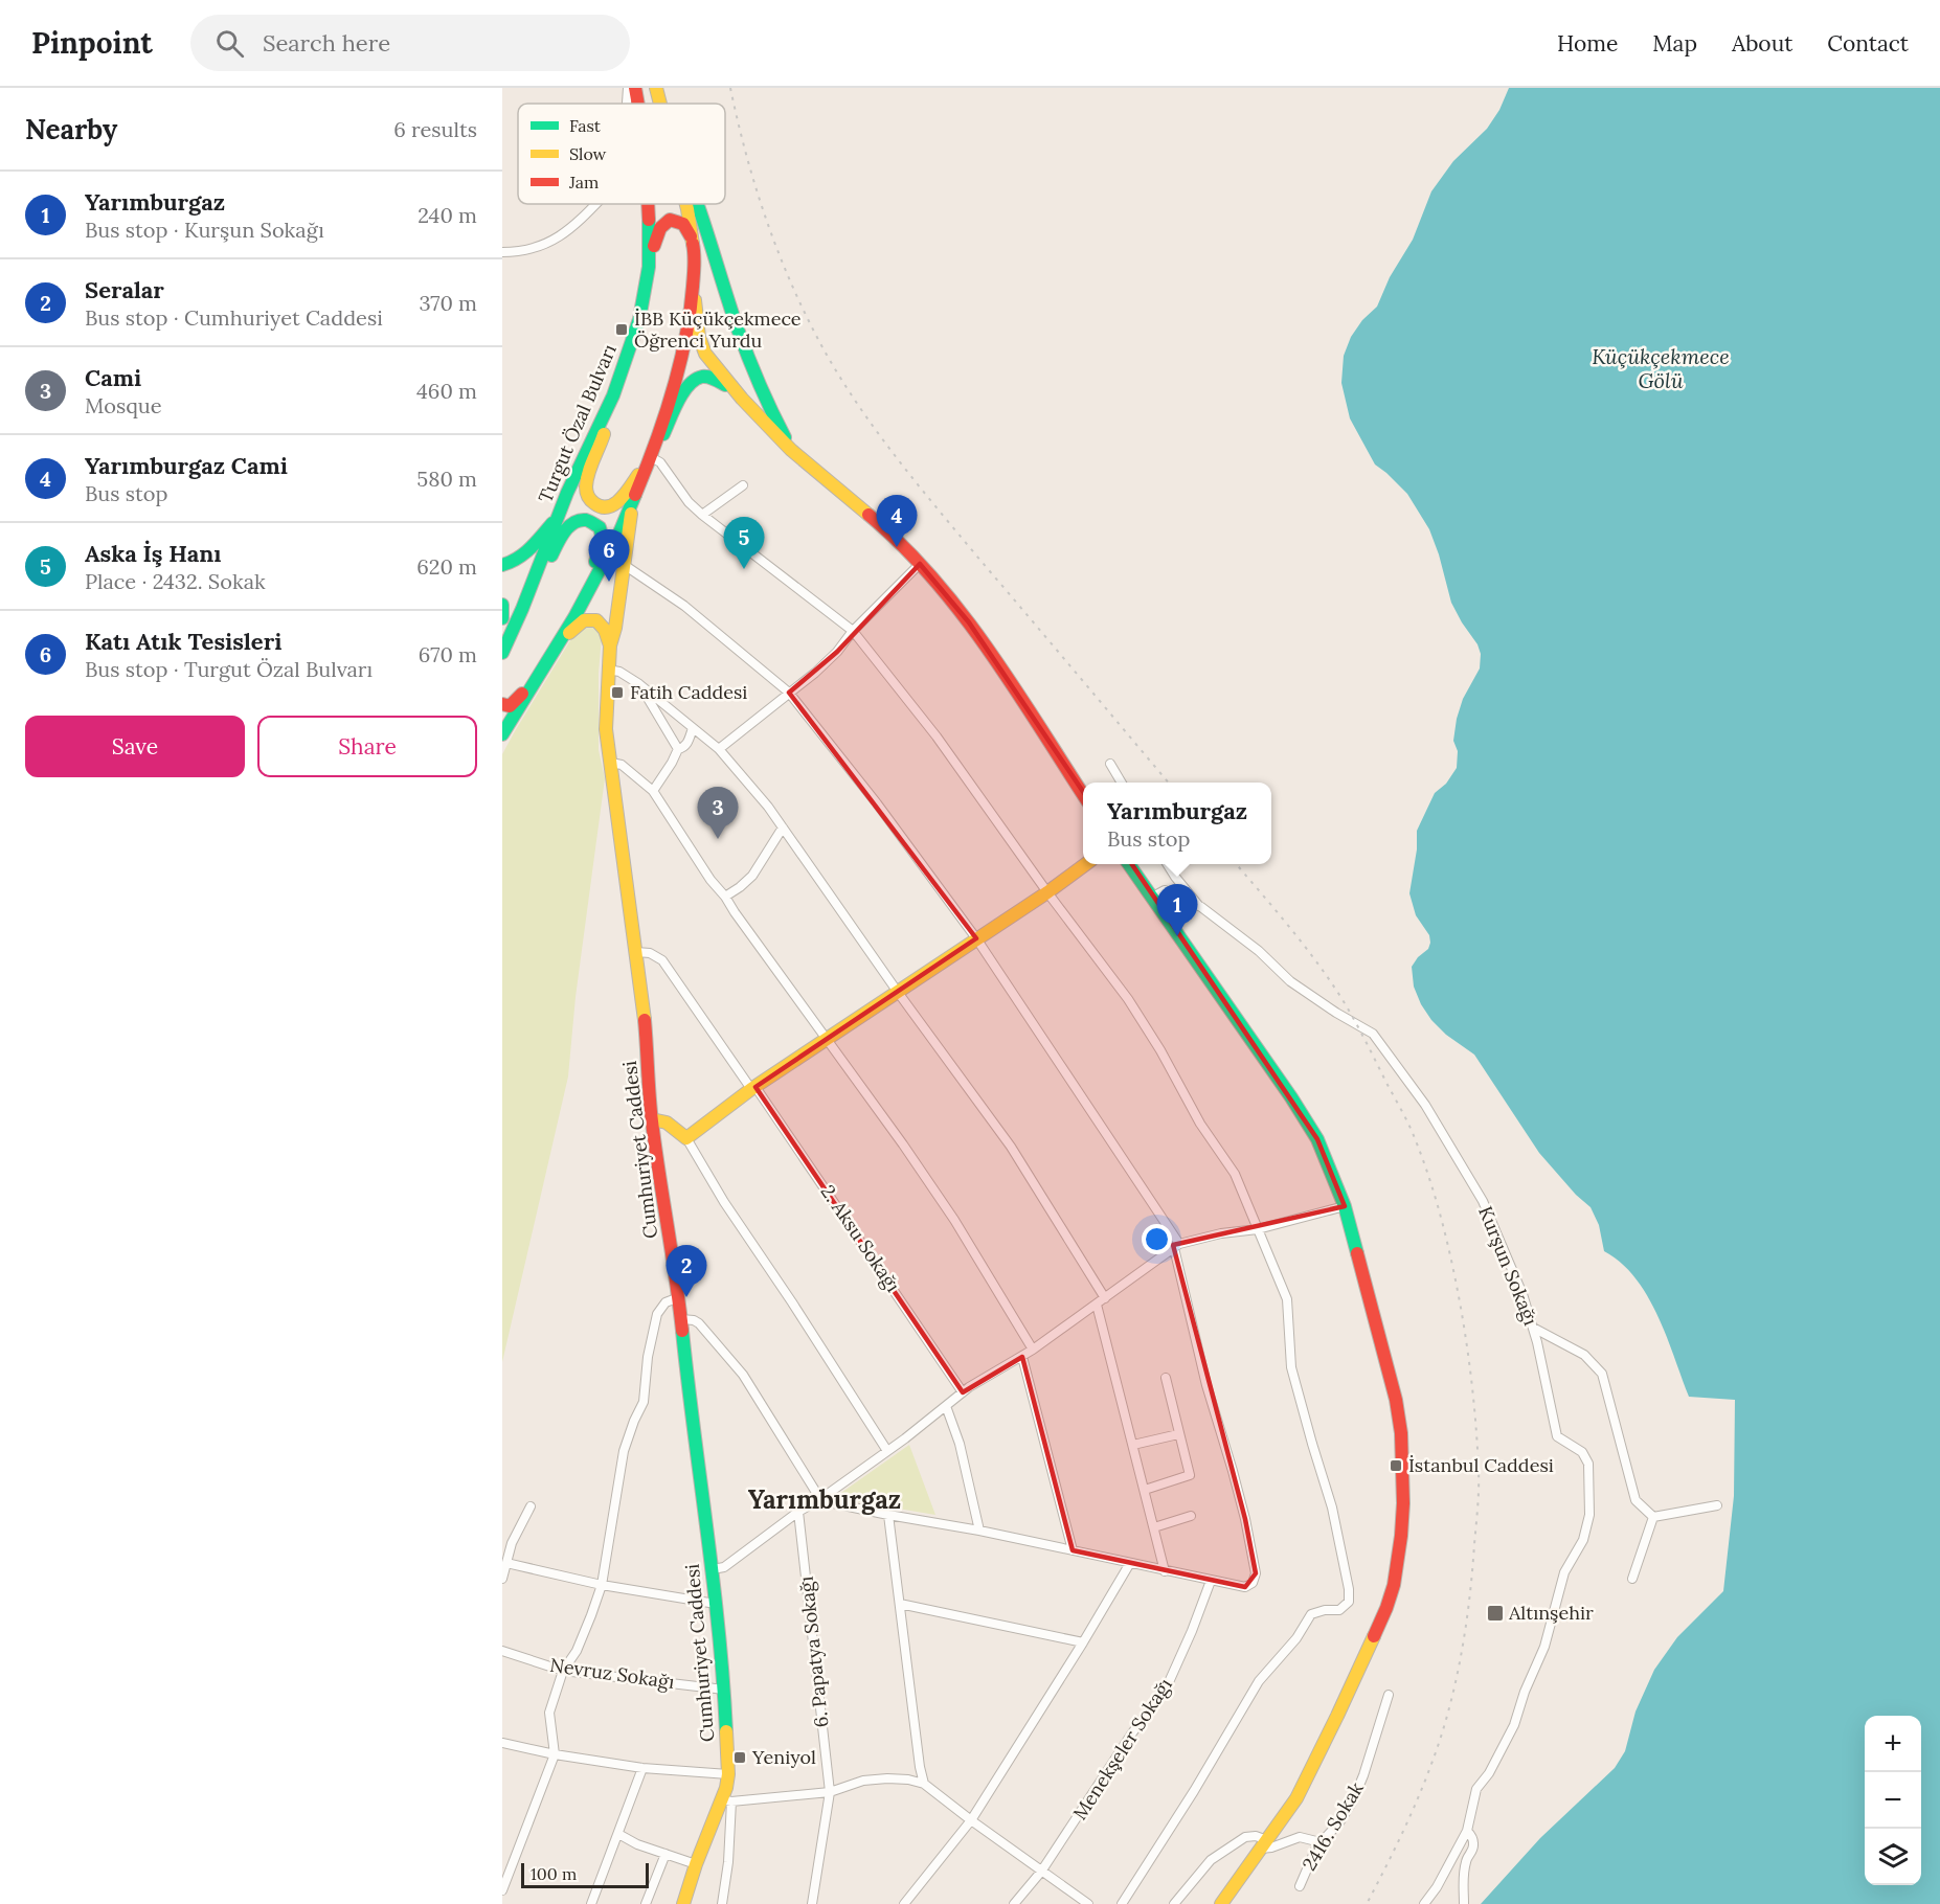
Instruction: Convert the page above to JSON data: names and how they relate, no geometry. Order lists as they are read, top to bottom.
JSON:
{
  "streets": {
    "main road": ["Turgut Özal Bulvarı", "Cumhuriyet Caddesi"],
    "street": [
      "2. Aksu Sokağı",
      "Kurşun Sokağı",
      "6. Papatya Sokağı",
      "Nevruz Sokağı",
      "Menekşeler Sokağı",
      "2416. Sokak"
    ]
  },
  "crossings": [
    ["Cumhuriyet Caddesi", "2. Aksu Sokağı"],
    ["Cumhuriyet Caddesi", "Nevruz Sokağı"]
  ],
  "districts": ["Yarımburgaz"],
  "water": ["Küçükçekmece Gölü"],
  "places": {
    "transit": [
      "İBB Küçükçekmece Öğrenci Yurdu",
      "Fatih Caddesi",
      "İstanbul Caddesi",
      "Altınşehir",
      "Yeniyol"
    ]
  },
  "legend": ["Fast", "Slow", "Jam"],
  "scale_bar": "100 m",
  "page": {
    "header": "Pinpoint",
    "search": "Search here",
    "nav": [
      "Home",
      "Map",
      "About",
      "Contact"
    ],
    "heading": ["Nearby", "6 results"],
    "list": [
      {
        "mark": "1",
        "name": "Yarımburgaz",
        "note": "Bus stop · Kurşun Sokağı",
        "value": "240 m"
      },
      {
        "mark": "2",
        "name": "Seralar",
        "note": "Bus stop · Cumhuriyet Caddesi",
        "value": "370 m"
      },
      {
        "mark": "3",
        "name": "Cami",
        "note": "Mosque",
        "value": "460 m"
      },
      {
        "mark": "4",
        "name": "Yarımburgaz Cami",
        "note": "Bus stop",
        "value": "580 m"
      },
      {
        "mark": "5",
        "name": "Aska İş Hanı",
        "note": "Place · 2432. Sokak",
        "value": "620 m"
      },
      {
        "mark": "6",
        "name": "Katı Atık Tesisleri",
        "note": "Bus stop · Turgut Özal Bulvarı",
        "value": "670 m"
      }
    ],
    "pins": [
      "4",
      "5",
      "6",
      "3",
      "1",
      "2"
    ],
    "buttons": ["Save", "Share"],
    "popup": ["Yarımburgaz", "Bus stop"],
    "map_buttons": ["+", "−"],
    "scale": "100 m"
  }
}
